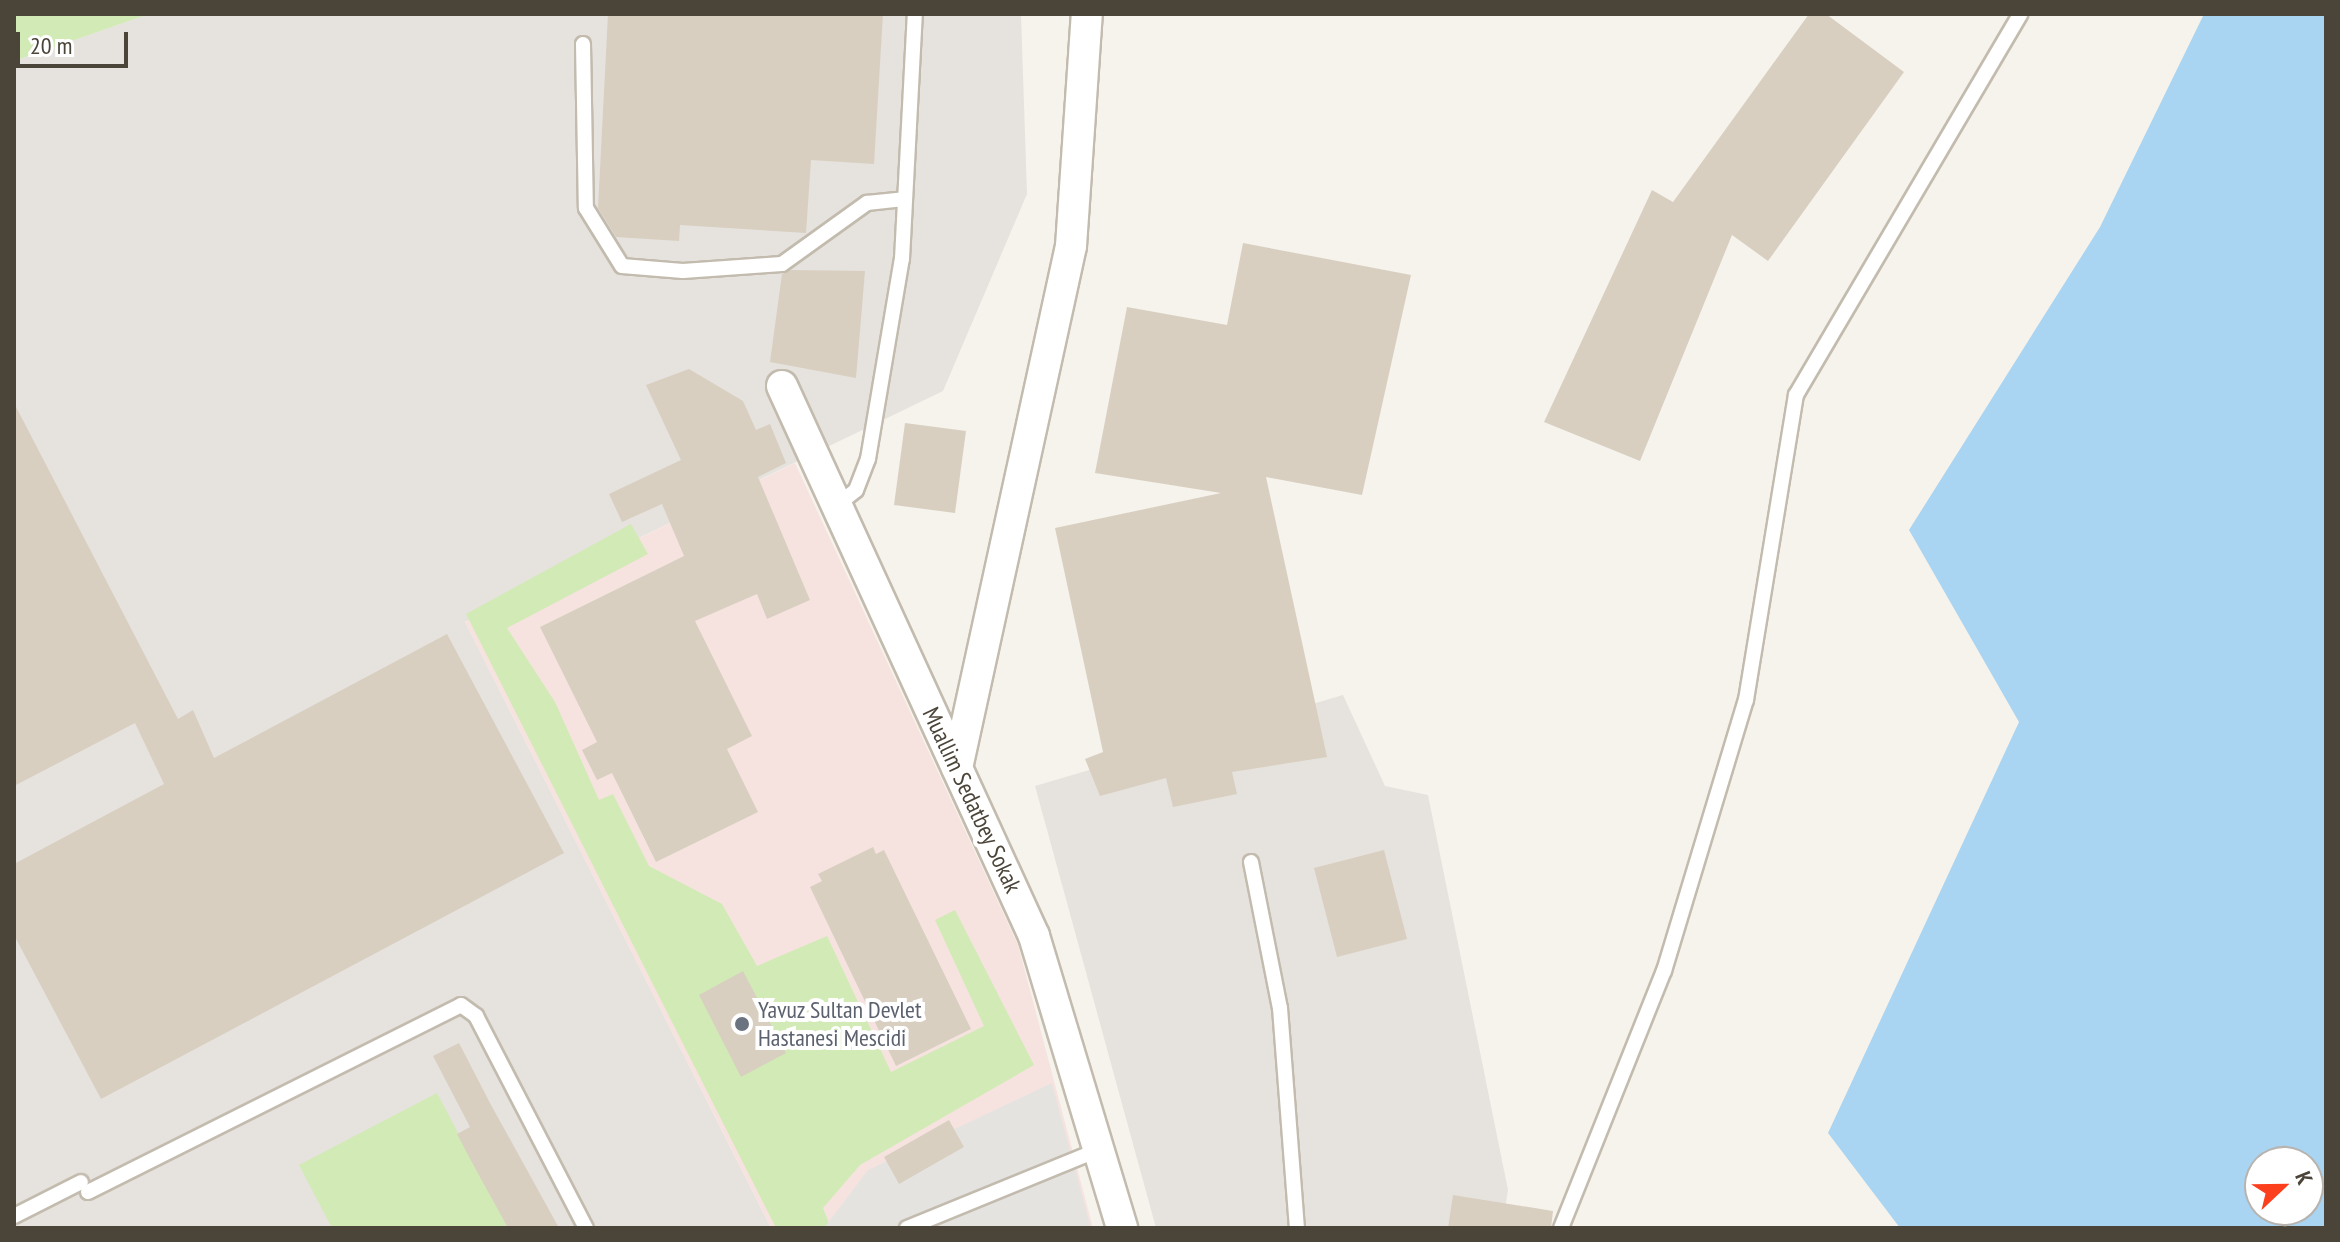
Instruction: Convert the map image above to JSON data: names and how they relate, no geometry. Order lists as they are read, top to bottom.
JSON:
{
  "streets": {
    "street": ["Muallim Sedatbey Sokak"]
  },
  "places": ["Yavuz Sultan Devlet Hastanesi Mescidi"],
  "scale_bar": "20 m",
  "north": "right"
}
